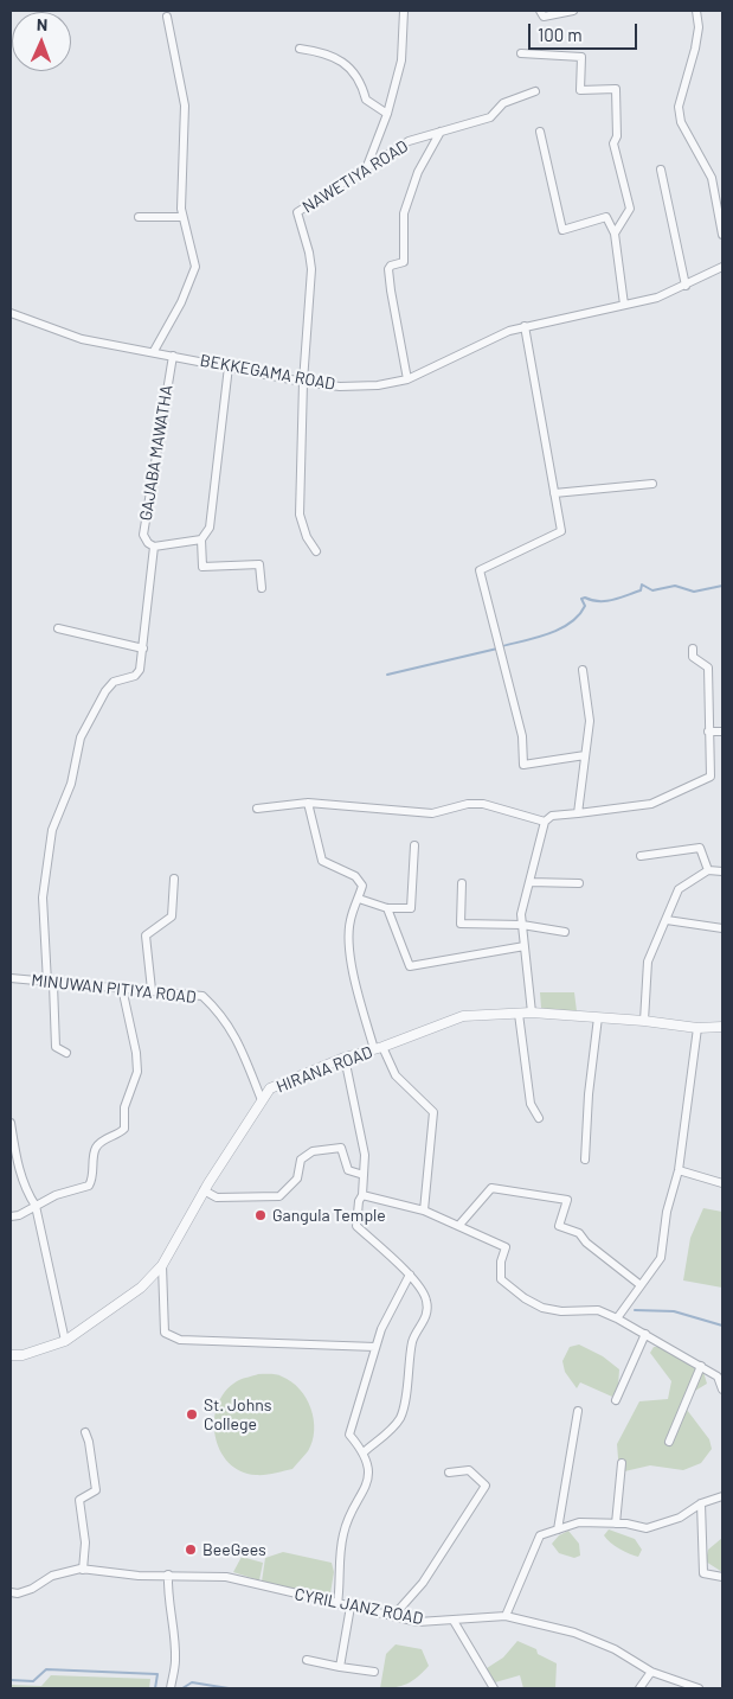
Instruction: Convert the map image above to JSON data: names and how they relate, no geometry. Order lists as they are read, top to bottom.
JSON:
{
  "streets": {
    "street": [
      "NAWETIYA ROAD",
      "BEKKEGAMA ROAD",
      "GAJABA MAWATHA",
      "MINUWAN PITIYA ROAD",
      "HIRANA ROAD",
      "CYRIL JANZ ROAD"
    ]
  },
  "crossings": [
    ["NAWETIYA ROAD", "BEKKEGAMA ROAD"],
    ["BEKKEGAMA ROAD", "GAJABA MAWATHA"],
    ["GAJABA MAWATHA", "MINUWAN PITIYA ROAD"],
    ["MINUWAN PITIYA ROAD", "HIRANA ROAD"]
  ],
  "places": ["Gangula Temple", "St. Johns College", "BeeGees"],
  "scale_bar": "100 m",
  "north": "top"
}
